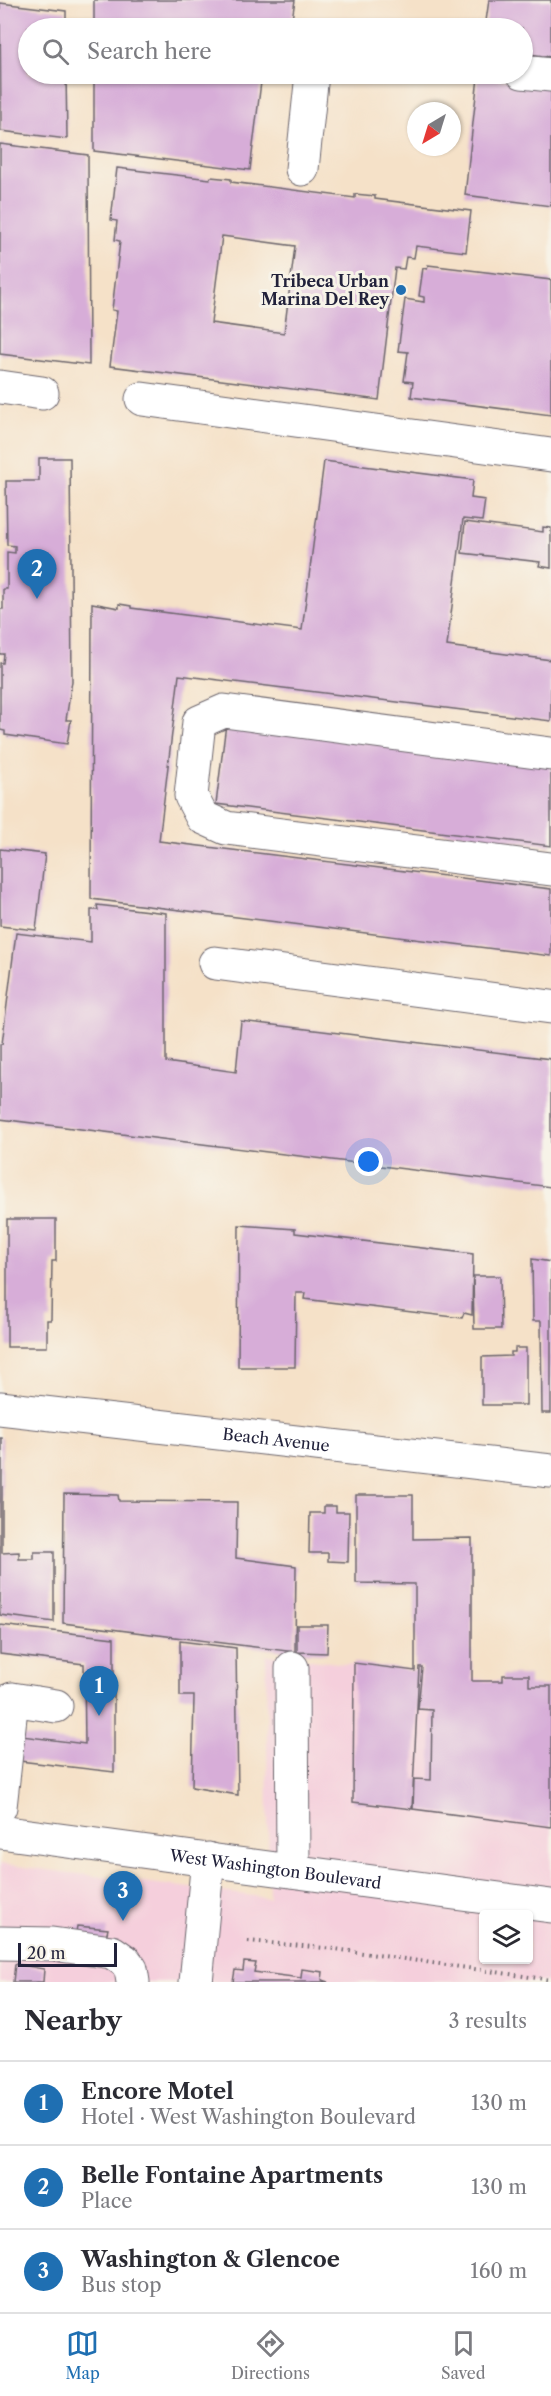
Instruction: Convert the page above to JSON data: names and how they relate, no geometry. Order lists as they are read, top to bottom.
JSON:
{
  "streets": {
    "main road": ["Beach Avenue", "West Washington Boulevard"]
  },
  "places": ["Tribeca Urban Marina Del Rey"],
  "scale_bar": "20 m",
  "north": "bottom left",
  "page": {
    "search": "Search here",
    "pins": ["2", "1", "3"],
    "scale": "20 m",
    "heading": ["Nearby", "3 results"],
    "list": [
      {
        "mark": "1",
        "name": "Encore Motel",
        "note": "Hotel · West Washington Boulevard",
        "value": "130 m"
      },
      {
        "mark": "2",
        "name": "Belle Fontaine Apartments",
        "note": "Place",
        "value": "130 m"
      },
      {
        "mark": "3",
        "name": "Washington & Glencoe",
        "note": "Bus stop",
        "value": "160 m"
      }
    ],
    "nav": ["Map", "Directions", "Saved"]
  }
}
